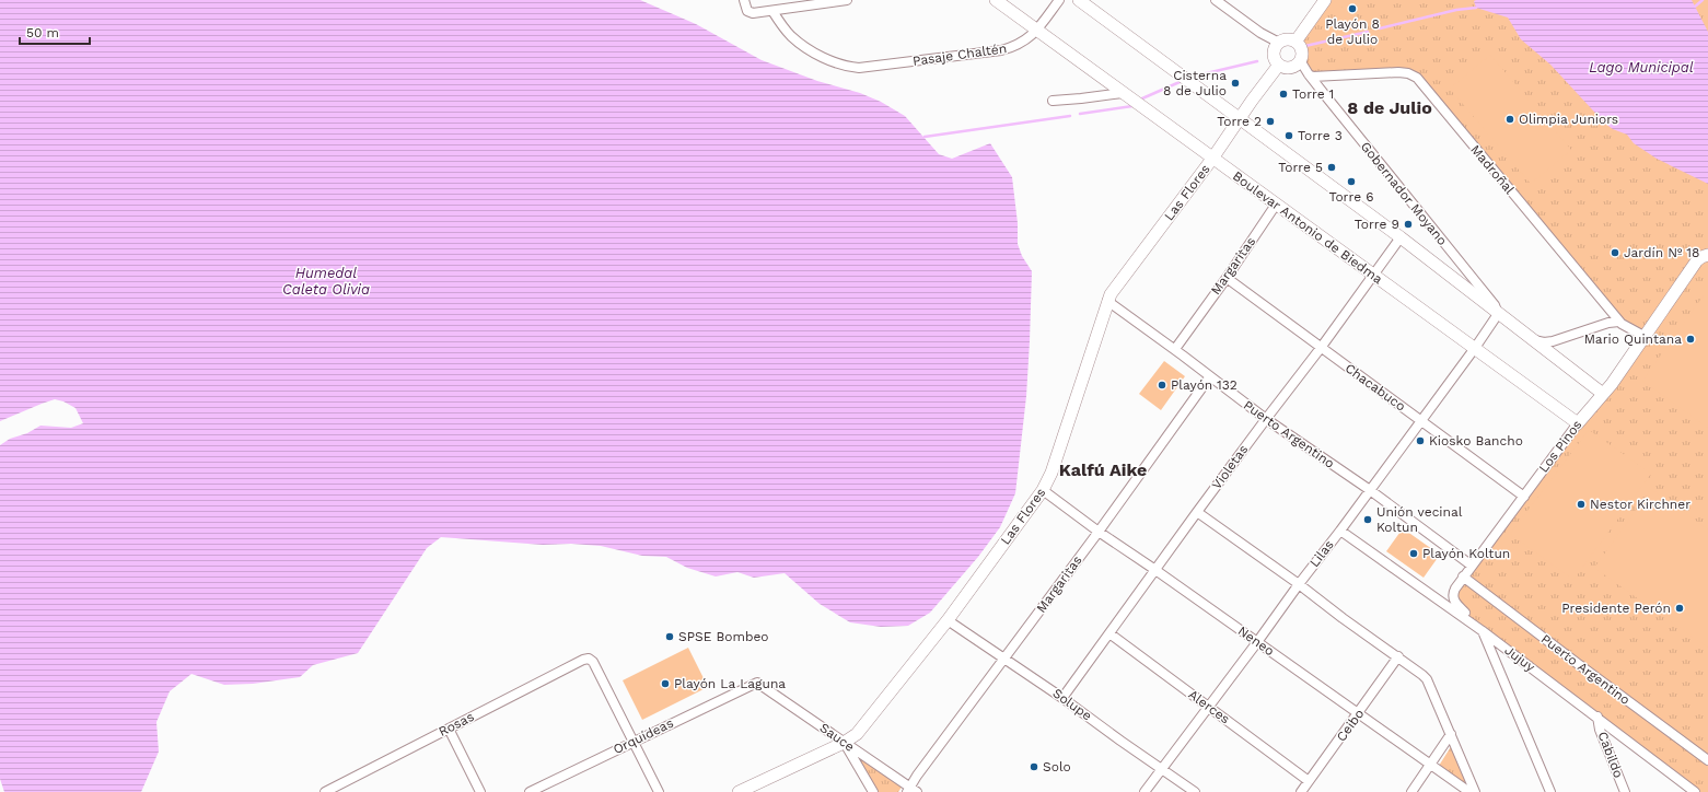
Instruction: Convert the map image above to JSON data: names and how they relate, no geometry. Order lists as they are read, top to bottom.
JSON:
{
  "streets": {
    "street": [
      "Pasaje Chaltén",
      "Madroñal",
      "Las Flores",
      "Gobernador Moyano",
      "Boulevar Antonio de Biedma",
      "Margaritas",
      "Chacabuco",
      "Puerto Argentino",
      "Los Pinos",
      "Violetas",
      "Lilas",
      "Neneo",
      "Jujuy",
      "Solupe",
      "Alerces",
      "Rosas",
      "Ceibo",
      "Orquídeas",
      "Sauce",
      "Cabildo"
    ]
  },
  "crossings": [
    ["Pasaje Chaltén", "Boulevar Antonio de Biedma"],
    ["Madroñal", "Gobernador Moyano"],
    ["Madroñal", "Los Pinos"],
    ["Las Flores", "Gobernador Moyano"],
    ["Las Flores", "Boulevar Antonio de Biedma"],
    ["Las Flores", "Puerto Argentino"],
    ["Las Flores", "Neneo"],
    ["Las Flores", "Solupe"],
    ["Las Flores", "Sauce"],
    ["Gobernador Moyano", "Lilas"],
    ["Boulevar Antonio de Biedma", "Margaritas"],
    ["Boulevar Antonio de Biedma", "Los Pinos"],
    ["Boulevar Antonio de Biedma", "Violetas"],
    ["Boulevar Antonio de Biedma", "Lilas"],
    ["Margaritas", "Chacabuco"],
    ["Margaritas", "Puerto Argentino"],
    ["Margaritas", "Neneo"],
    ["Margaritas", "Solupe"],
    ["Margaritas", "Sauce"],
    ["Chacabuco", "Los Pinos"],
    ["Chacabuco", "Violetas"],
    ["Chacabuco", "Lilas"],
    ["Puerto Argentino", "Los Pinos"],
    ["Puerto Argentino", "Violetas"],
    ["Puerto Argentino", "Lilas"],
    ["Los Pinos", "Jujuy"],
    ["Violetas", "Neneo"],
    ["Violetas", "Solupe"],
    ["Violetas", "Alerces"],
    ["Lilas", "Neneo"],
    ["Lilas", "Jujuy"],
    ["Lilas", "Solupe"],
    ["Lilas", "Alerces"],
    ["Neneo", "Ceibo"],
    ["Jujuy", "Cabildo"],
    ["Alerces", "Ceibo"],
    ["Rosas", "Orquídeas"],
    ["Orquídeas", "Sauce"]
  ],
  "districts": ["8 de Julio", "Kalfú Aike"],
  "water": ["Lago Municipal", "Humedal Caleta Olivia"],
  "places": [
    "Playón 8 de Julio",
    "Cisterna 8 de Julio",
    "Torre 1",
    "Olimpia Juniors",
    "Torre 2",
    "Torre 3",
    "Torre 5",
    "Torre 6",
    "Torre 9",
    "Jardín Nº 18",
    "Mario Quintana",
    "Playón 132",
    "Kiosko Bancho",
    "Nestor Kirchner",
    "Unión vecinal Koltun",
    "Playón Koltun",
    "Presidente Perón",
    "SPSE Bombeo",
    "Playón La Laguna",
    "Solo"
  ],
  "scale_bar": "50 m"
}
